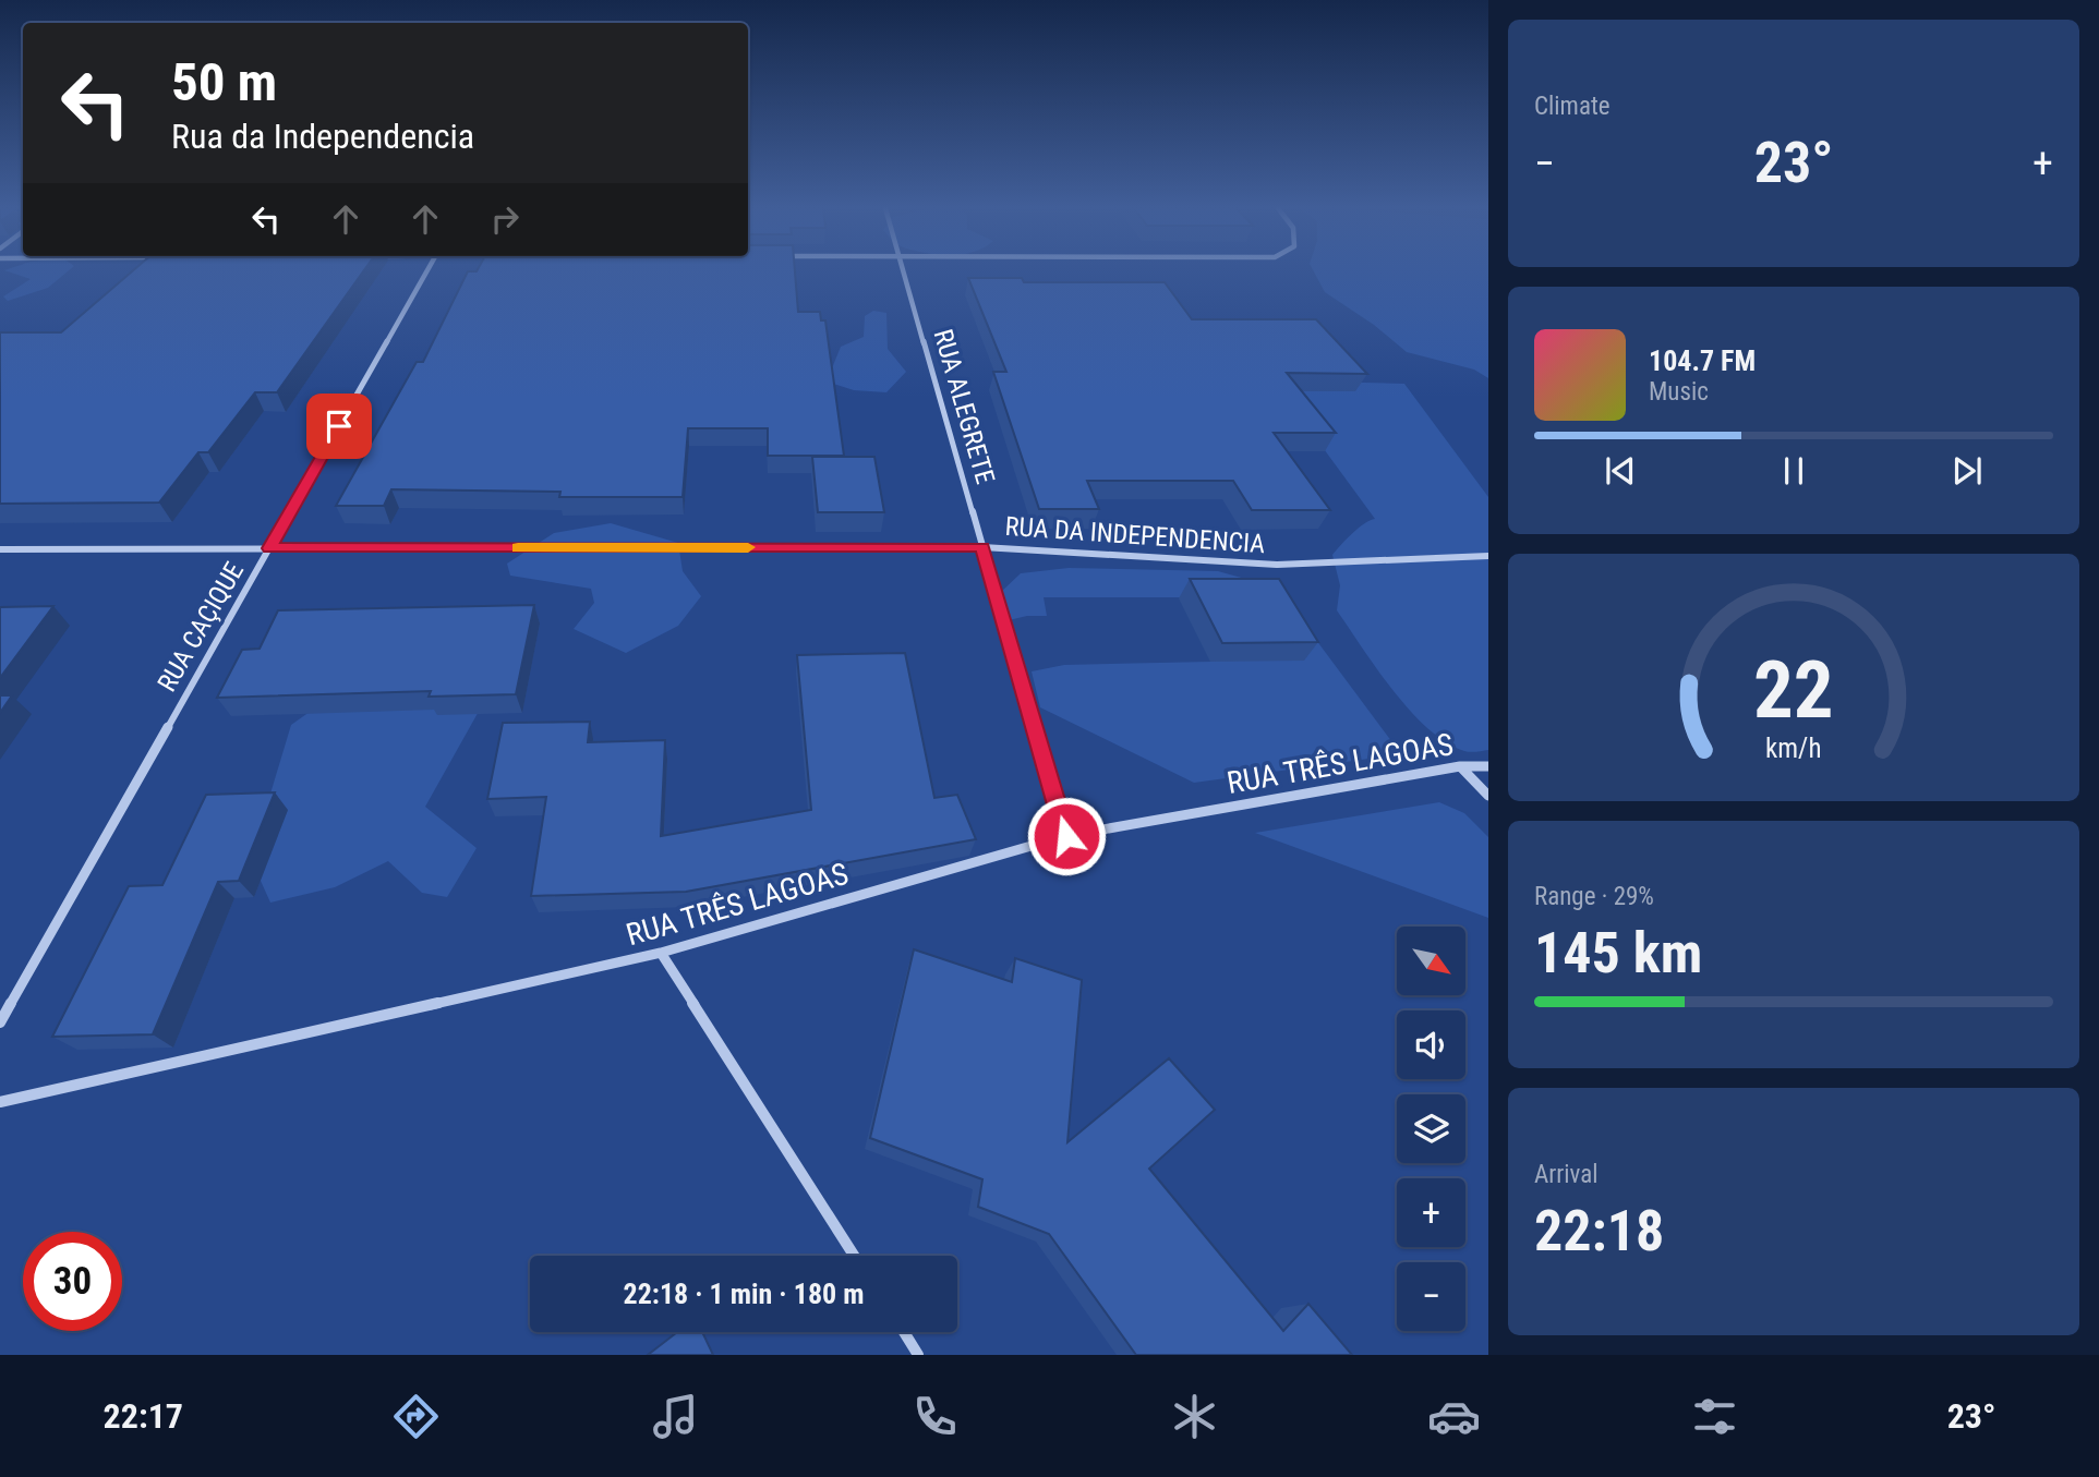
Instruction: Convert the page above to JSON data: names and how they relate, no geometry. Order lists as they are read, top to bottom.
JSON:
{
  "streets": {
    "street": [
      "RUA ALEGRETE",
      "RUA DA INDEPENDENCIA",
      "RUA CAÇIQUE",
      "RUA TRÊS LAGOAS"
    ]
  },
  "crossings": [
    ["RUA ALEGRETE", "RUA DA INDEPENDENCIA"],
    ["RUA ALEGRETE", "RUA TRÊS LAGOAS"],
    ["RUA DA INDEPENDENCIA", "RUA CAÇIQUE"]
  ],
  "north": "bottom right",
  "page": {
    "tile": [
      "Climate",
      ["Range · 29%", "145 km"],
      ["Arrival", "22:18"]
    ],
    "turn": ["50 m", "Rua da Independencia"],
    "heat": ["−", "23°", "+"],
    "song": ["104.7 FM", "Music"],
    "map_buttons": ["+", "−"],
    "limit": "30",
    "trip": "22:18 · 1 min · 180 m",
    "tabs": ["22:17", "23°"],
    "gauge": ["22", "km/h"]
  }
}
